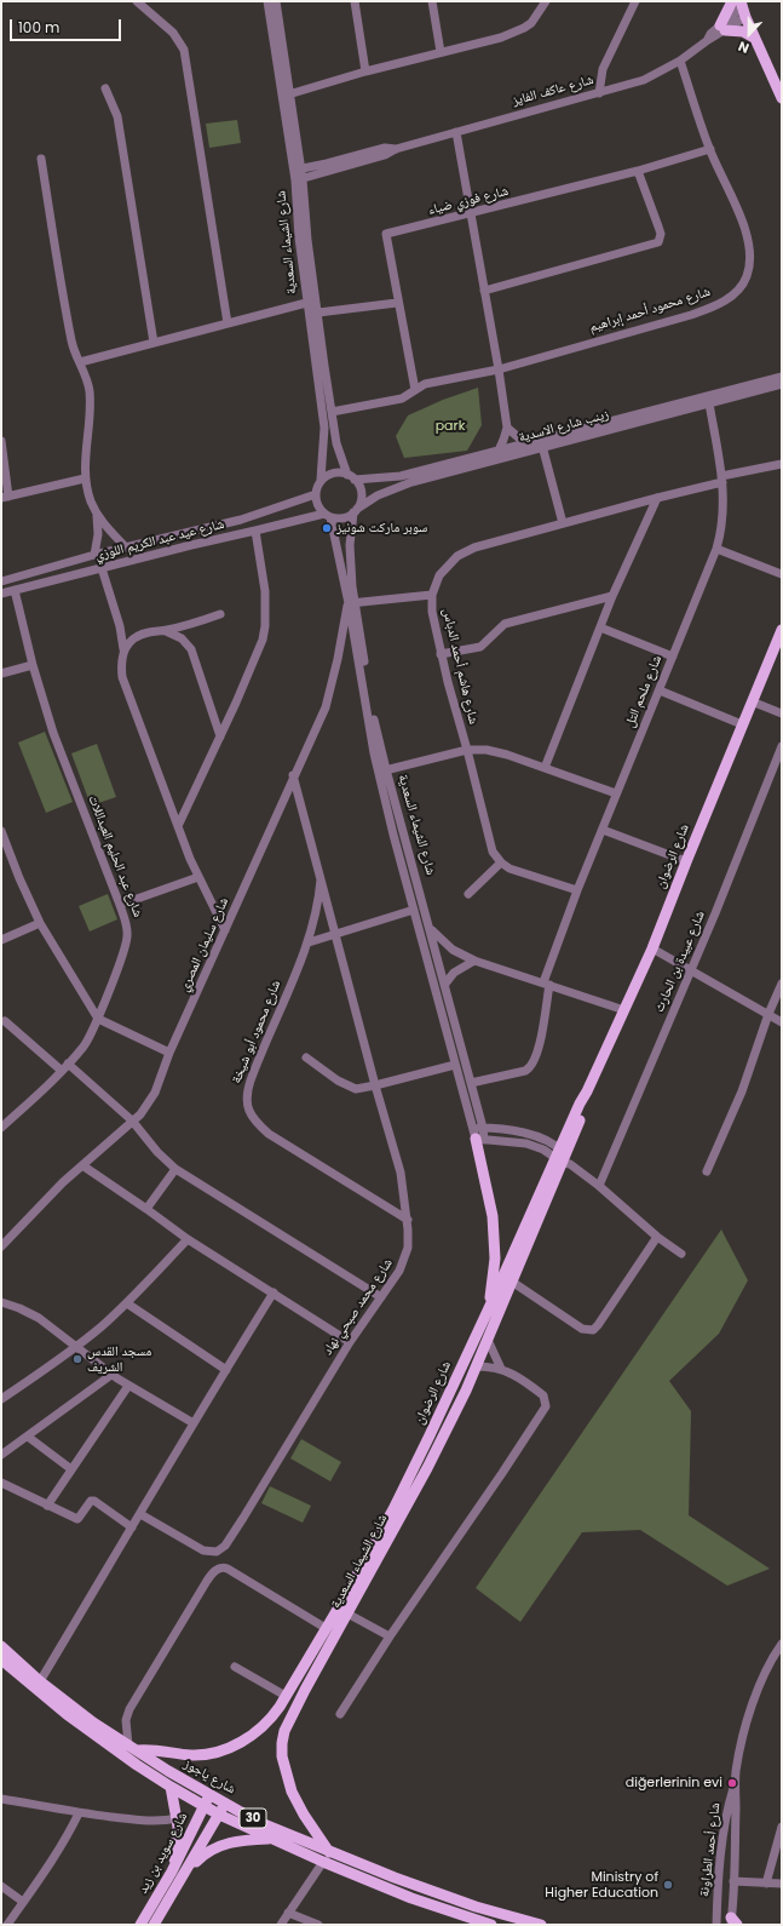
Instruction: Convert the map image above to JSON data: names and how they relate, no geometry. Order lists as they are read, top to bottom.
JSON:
{
  "streets": {
    "main road": [
      "شارع الشيماء السعدية",
      "شارع الرضوان",
      "شارع ياجوز",
      "30",
      "شارع سويد بن زيد"
    ],
    "street": [
      "شارع عاكف الفايز",
      "شارع فوزي ضياء",
      "شارع محمود أحمد إبراهيم",
      "زينب شارع الاسدية",
      "شارع عيد عبد الكريم اللوزي",
      "شارع هاشم أحمد الدباس",
      "شارع ملحم التل",
      "شارع عبد الحليم العبداللات",
      "شارع سليمان المصري",
      "شارع عبيدة بن الحارث",
      "شارع محمود أبو شيخة",
      "شارع محمد صبحي نهاد",
      "شارع أحمد الطراونة"
    ]
  },
  "crossings": [
    ["شارع عاكف الفايز", "شارع الشيماء السعدية"],
    ["شارع عاكف الفايز", "شارع محمود أحمد إبراهيم"],
    ["شارع فوزي ضياء", "شارع محمود أحمد إبراهيم"],
    ["شارع الشيماء السعدية", "شارع محمود أحمد إبراهيم"],
    ["شارع الشيماء السعدية", "زينب شارع الاسدية"],
    ["شارع الشيماء السعدية", "شارع عيد عبد الكريم اللوزي"],
    ["شارع الشيماء السعدية", "شارع ملحم التل"],
    ["شارع الشيماء السعدية", "شارع الرضوان"],
    ["شارع الشيماء السعدية", "شارع سليمان المصري"],
    ["شارع الشيماء السعدية", "شارع ياجوز"],
    ["زينب شارع الاسدية", "شارع عيد عبد الكريم اللوزي"],
    ["زينب شارع الاسدية", "شارع ملحم التل"],
    ["شارع عيد عبد الكريم اللوزي", "شارع عبد الحليم العبداللات"],
    ["شارع هاشم أحمد الدباس", "شارع ملحم التل"],
    ["شارع سليمان المصري", "شارع محمود أبو شيخة"],
    ["شارع محمود أبو شيخة", "شارع محمد صبحي نهاد"],
    ["شارع ياجوز", "شارع سويد بن زيد"]
  ],
  "parks": ["park"],
  "places": [
    "سوبر ماركت شونيز",
    "مسجد القدس الشريف",
    "diğerlerinin evi",
    "Ministry of Higher Education"
  ],
  "scale_bar": "100 m",
  "north": "bottom"
}
